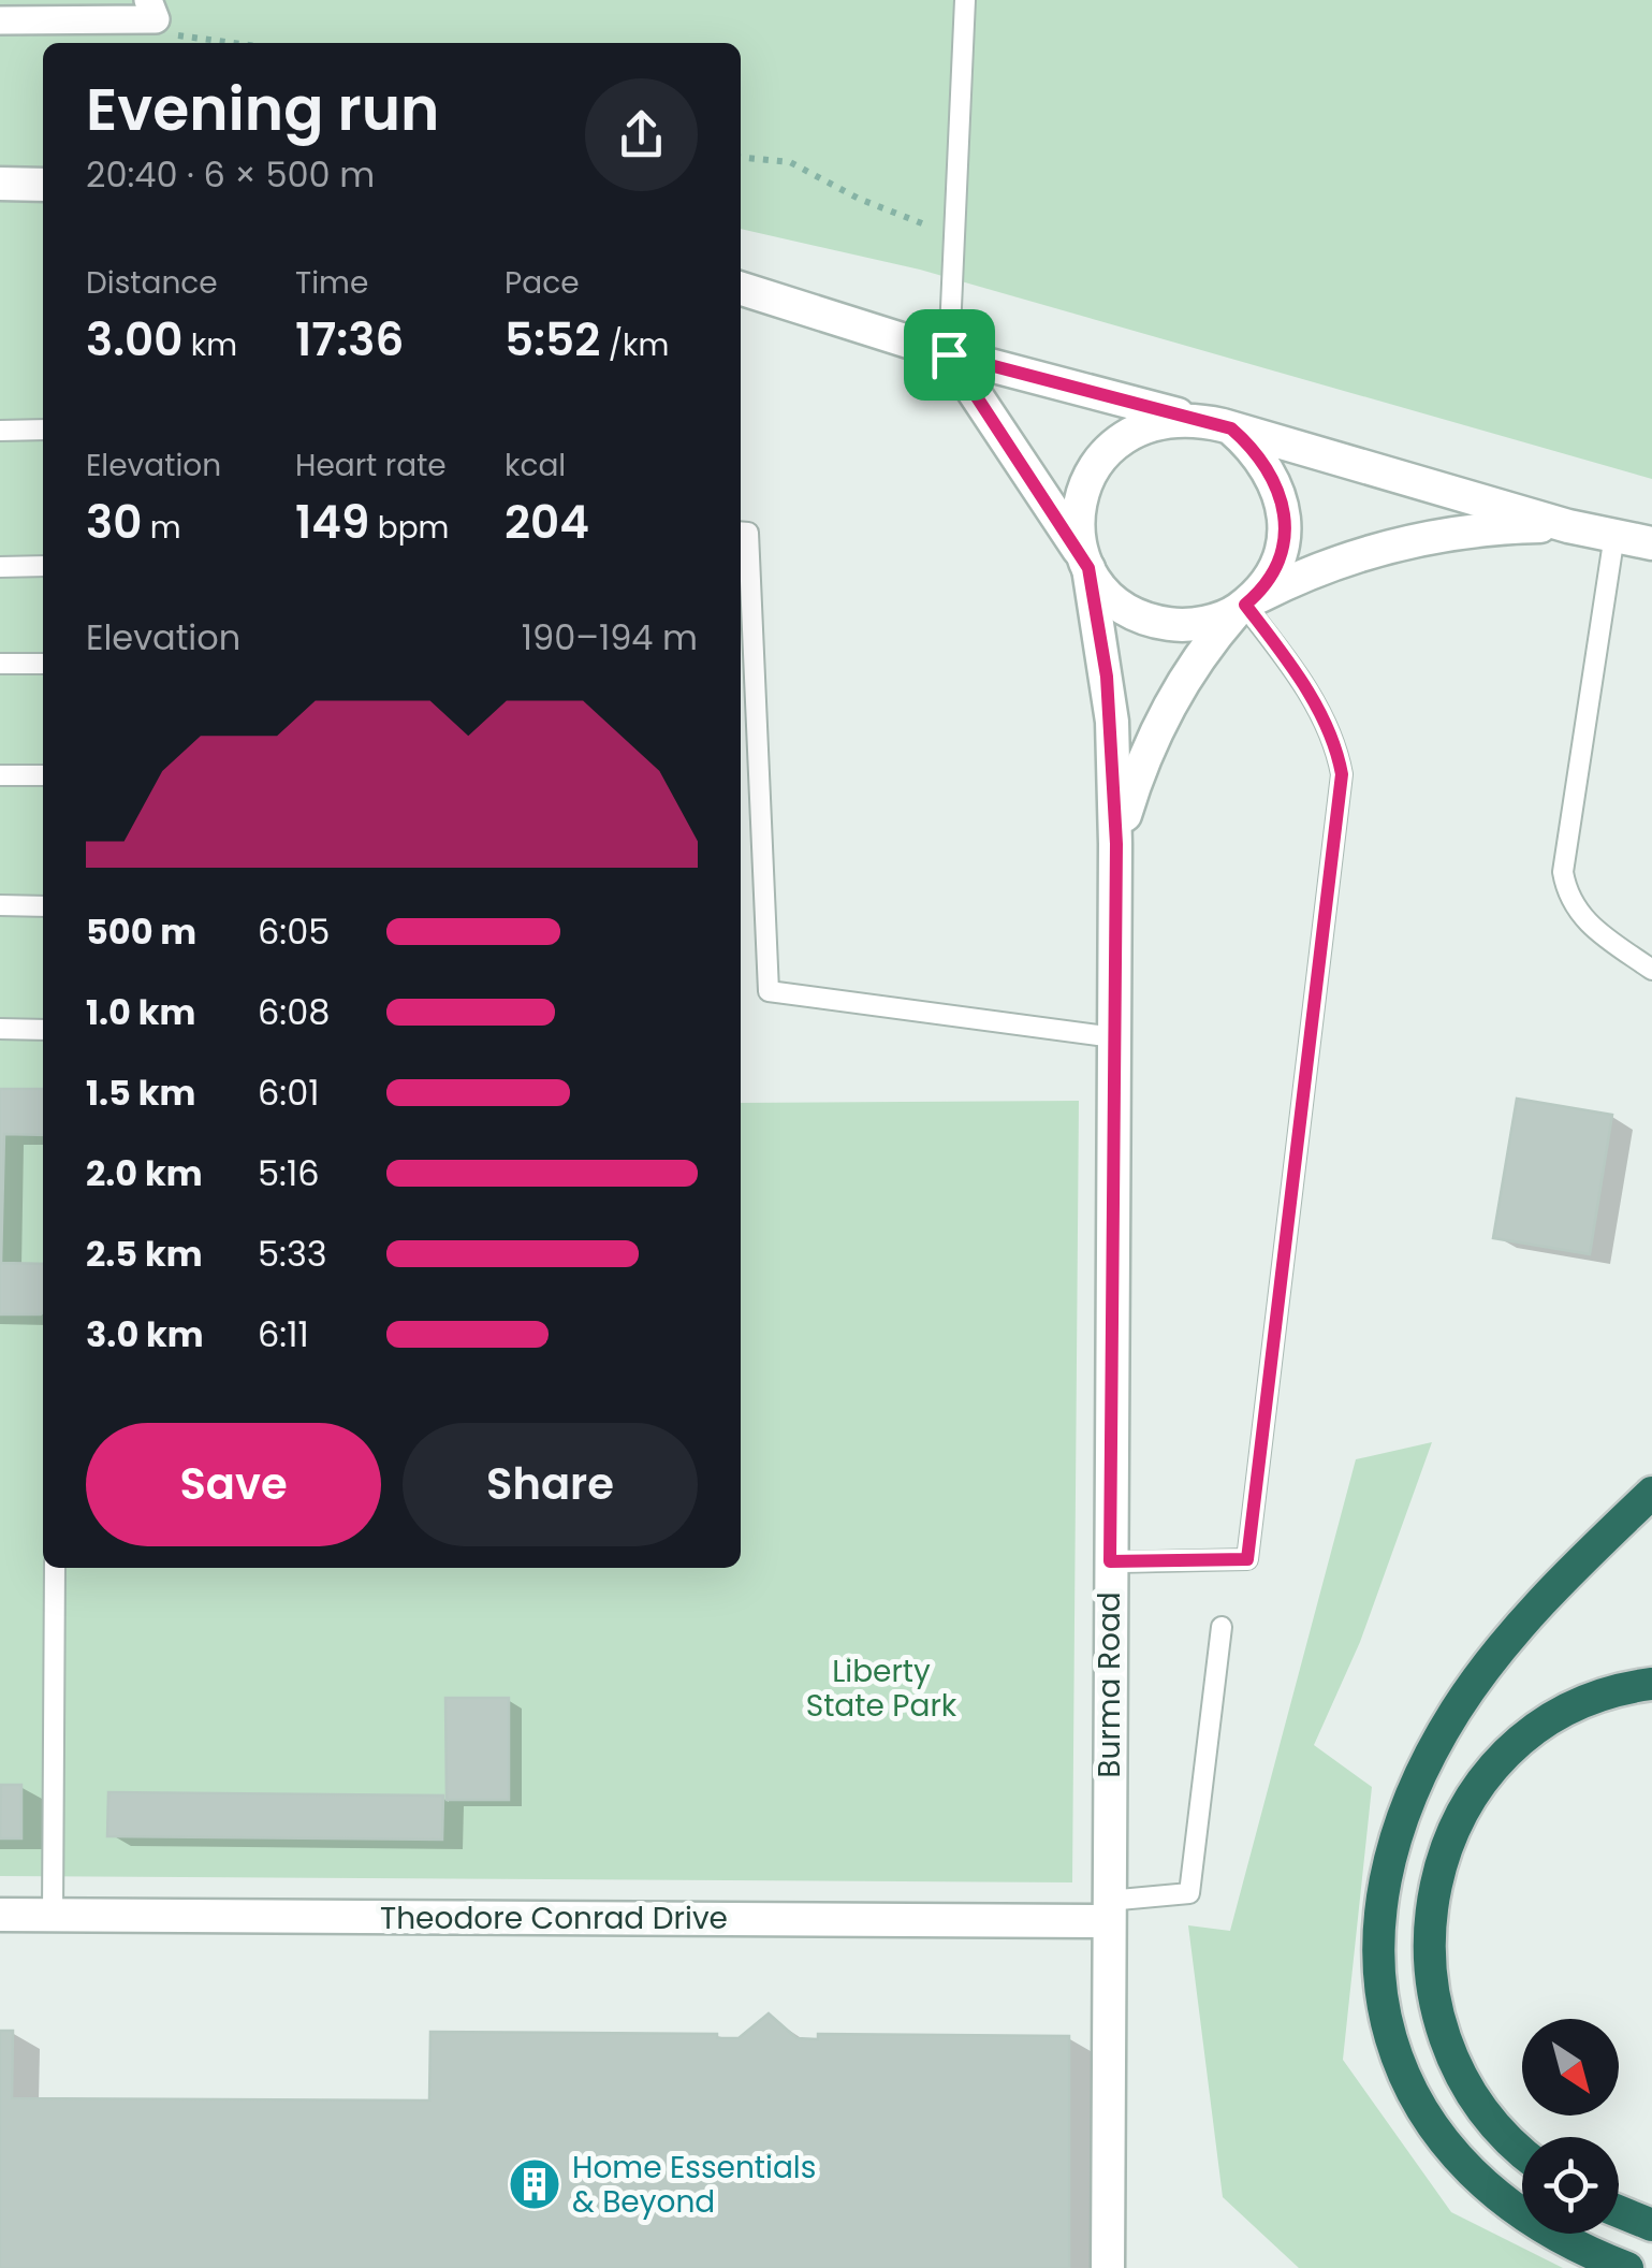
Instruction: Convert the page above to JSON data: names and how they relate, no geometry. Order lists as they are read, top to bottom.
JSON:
{
  "streets": {
    "street": ["Burma Road", "Theodore Conrad Drive"]
  },
  "crossings": [
    ["Burma Road", "Theodore Conrad Drive"]
  ],
  "parks": ["Liberty State Park"],
  "places": {
    "building": ["Home Essentials & Beyond"]
  },
  "north": "bottom right",
  "page": {
    "heading": ["Evening run", "20:40 · 6 × 500 m"],
    "stats": [
      ["Distance", "3.00 km"],
      ["Time", "17:36"],
      ["Pace", "5:52 /km"],
      ["Elevation", "30 m"],
      ["Heart rate", "149 bpm"],
      ["kcal", "204"]
    ],
    "chart": ["Elevation", "190–194 m"],
    "list": [
      {
        "name": "500 m",
        "note": "6:05"
      },
      {
        "name": "1.0 km",
        "note": "6:08"
      },
      {
        "name": "1.5 km",
        "note": "6:01"
      },
      {
        "name": "2.0 km",
        "note": "5:16"
      },
      {
        "name": "2.5 km",
        "note": "5:33"
      },
      {
        "name": "3.0 km",
        "note": "6:11"
      }
    ],
    "buttons": ["Save", "Share"]
  }
}
